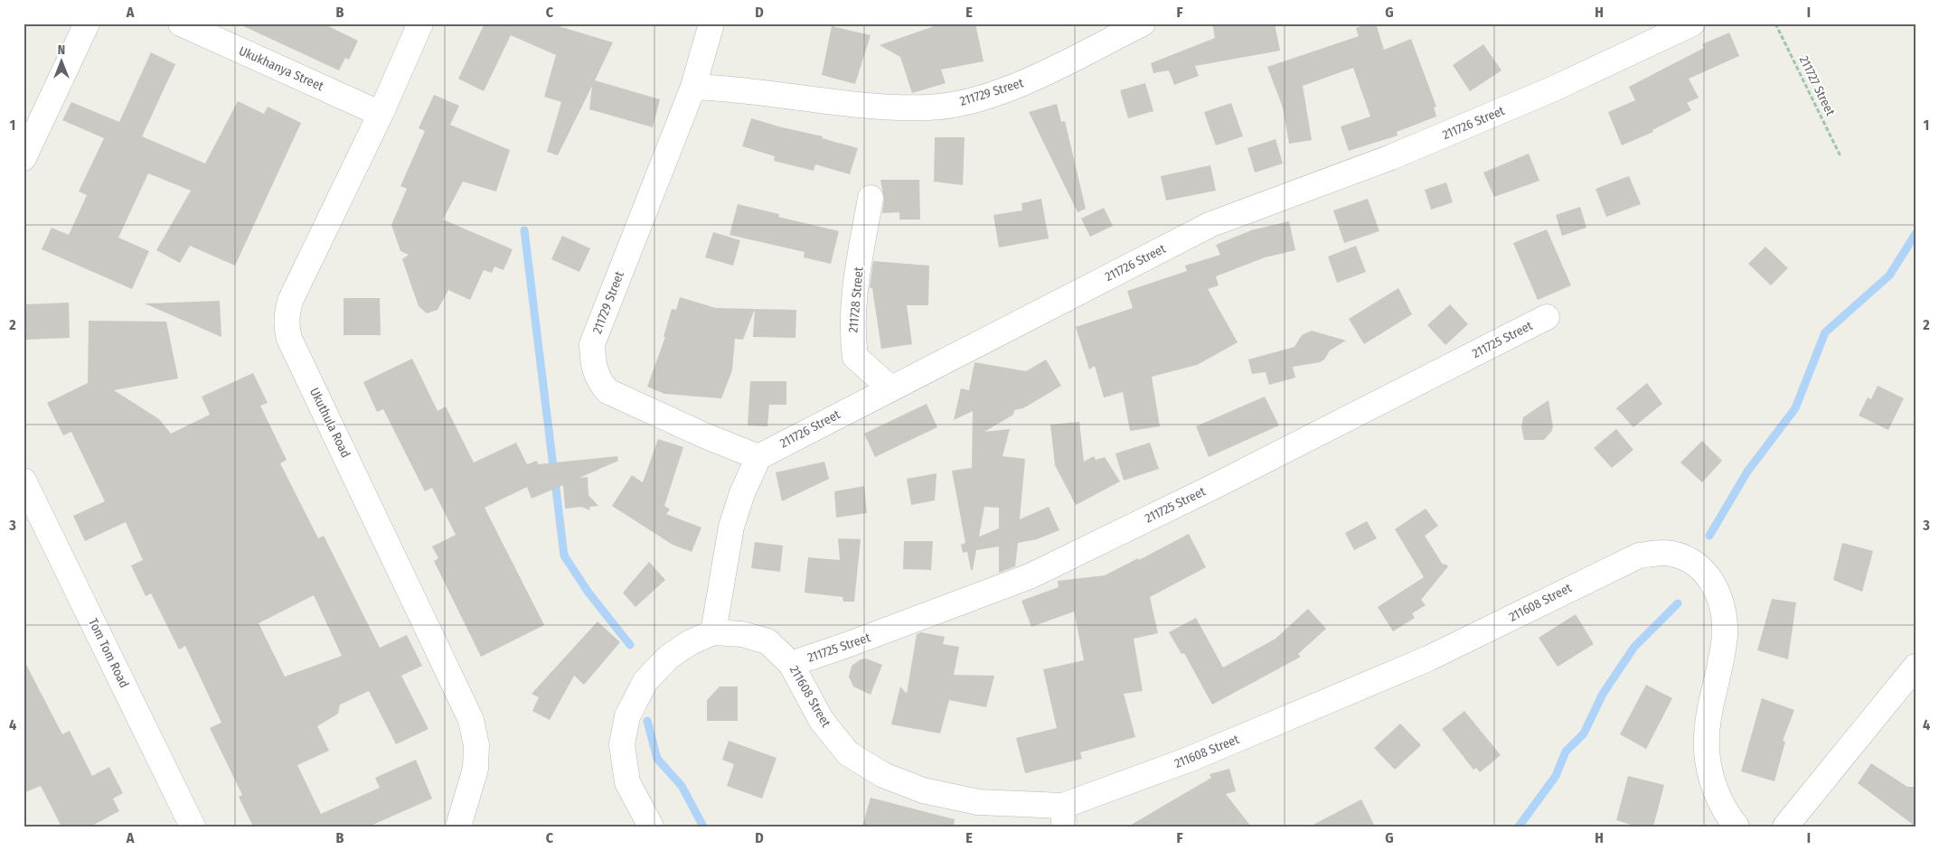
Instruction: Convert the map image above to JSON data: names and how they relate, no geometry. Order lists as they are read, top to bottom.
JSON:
{
  "streets": {
    "street": [
      "Ukukhanya Street",
      "211729 Street",
      "211726 Street",
      "211728 Street",
      "211725 Street",
      "Ukuthula Road",
      "211608 Street",
      "Tom Tom Road"
    ],
    "path": ["211727 Street"]
  },
  "crossings": [
    ["Ukukhanya Street", "Ukuthula Road"],
    ["211729 Street", "211726 Street"],
    ["211726 Street", "211728 Street"],
    ["211725 Street", "211608 Street"]
  ],
  "north": "top",
  "grid": {
    "columns": [
      "A",
      "B",
      "C",
      "D",
      "E",
      "F",
      "G",
      "H",
      "I"
    ],
    "rows": [
      "1",
      "2",
      "3",
      "4"
    ]
  }
}
